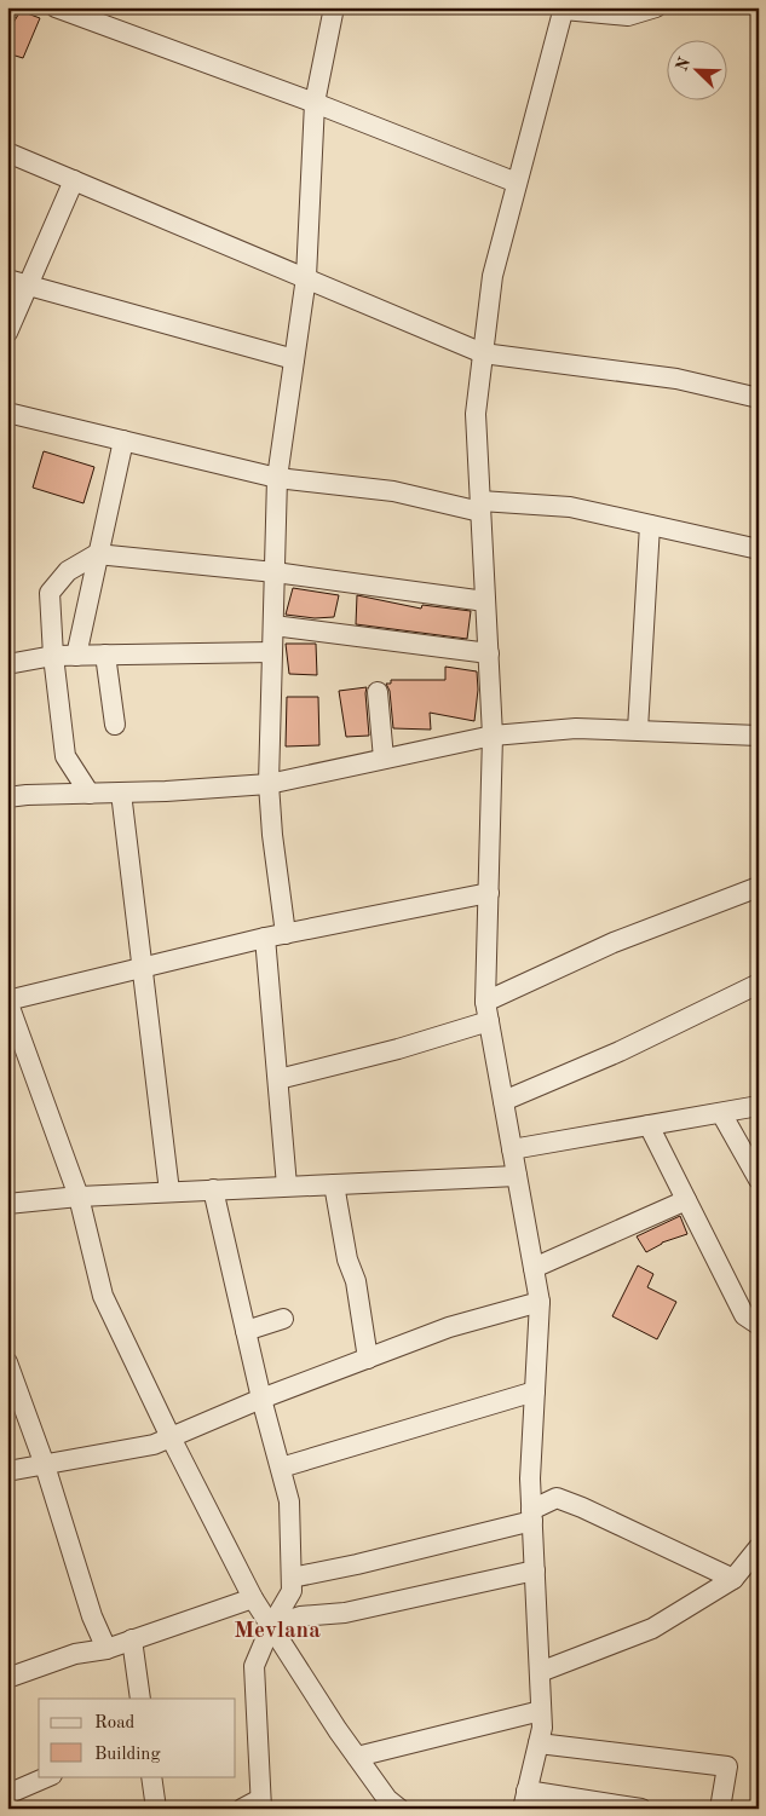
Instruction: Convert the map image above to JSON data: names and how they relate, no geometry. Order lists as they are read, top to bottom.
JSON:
{
  "districts": ["Mevlana"],
  "legend": ["Road", "Building"],
  "north": "top left"
}
